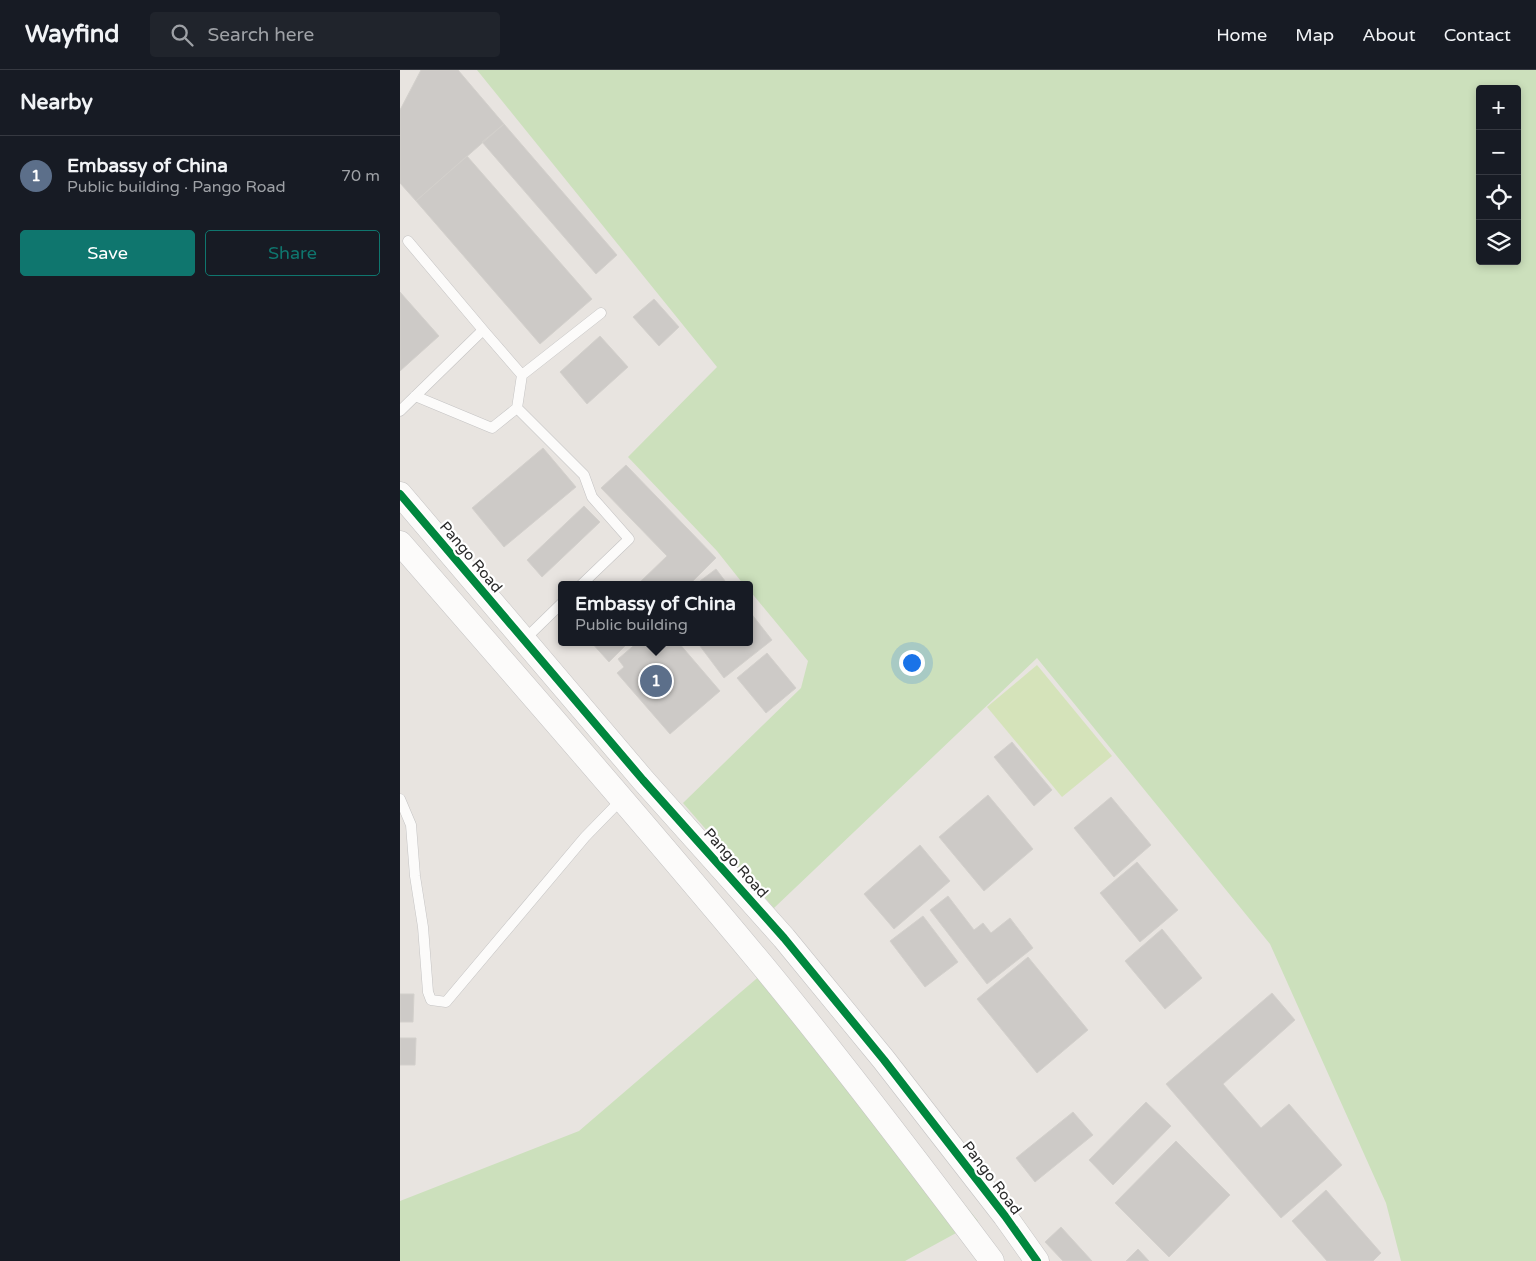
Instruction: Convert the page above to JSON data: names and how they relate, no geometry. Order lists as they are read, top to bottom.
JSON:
{
  "streets": {
    "street": ["Pango Road"]
  },
  "page": {
    "header": "Wayfind",
    "search": "Search here",
    "nav": [
      "Home",
      "Map",
      "About",
      "Contact"
    ],
    "heading": "Nearby",
    "map_buttons": ["+", "−"],
    "list": [
      {
        "mark": "1",
        "name": "Embassy of China",
        "note": "Public building · Pango Road",
        "value": "70 m"
      }
    ],
    "buttons": ["Save", "Share"],
    "popup": ["Embassy of China", "Public building"],
    "pins": "1"
  }
}
